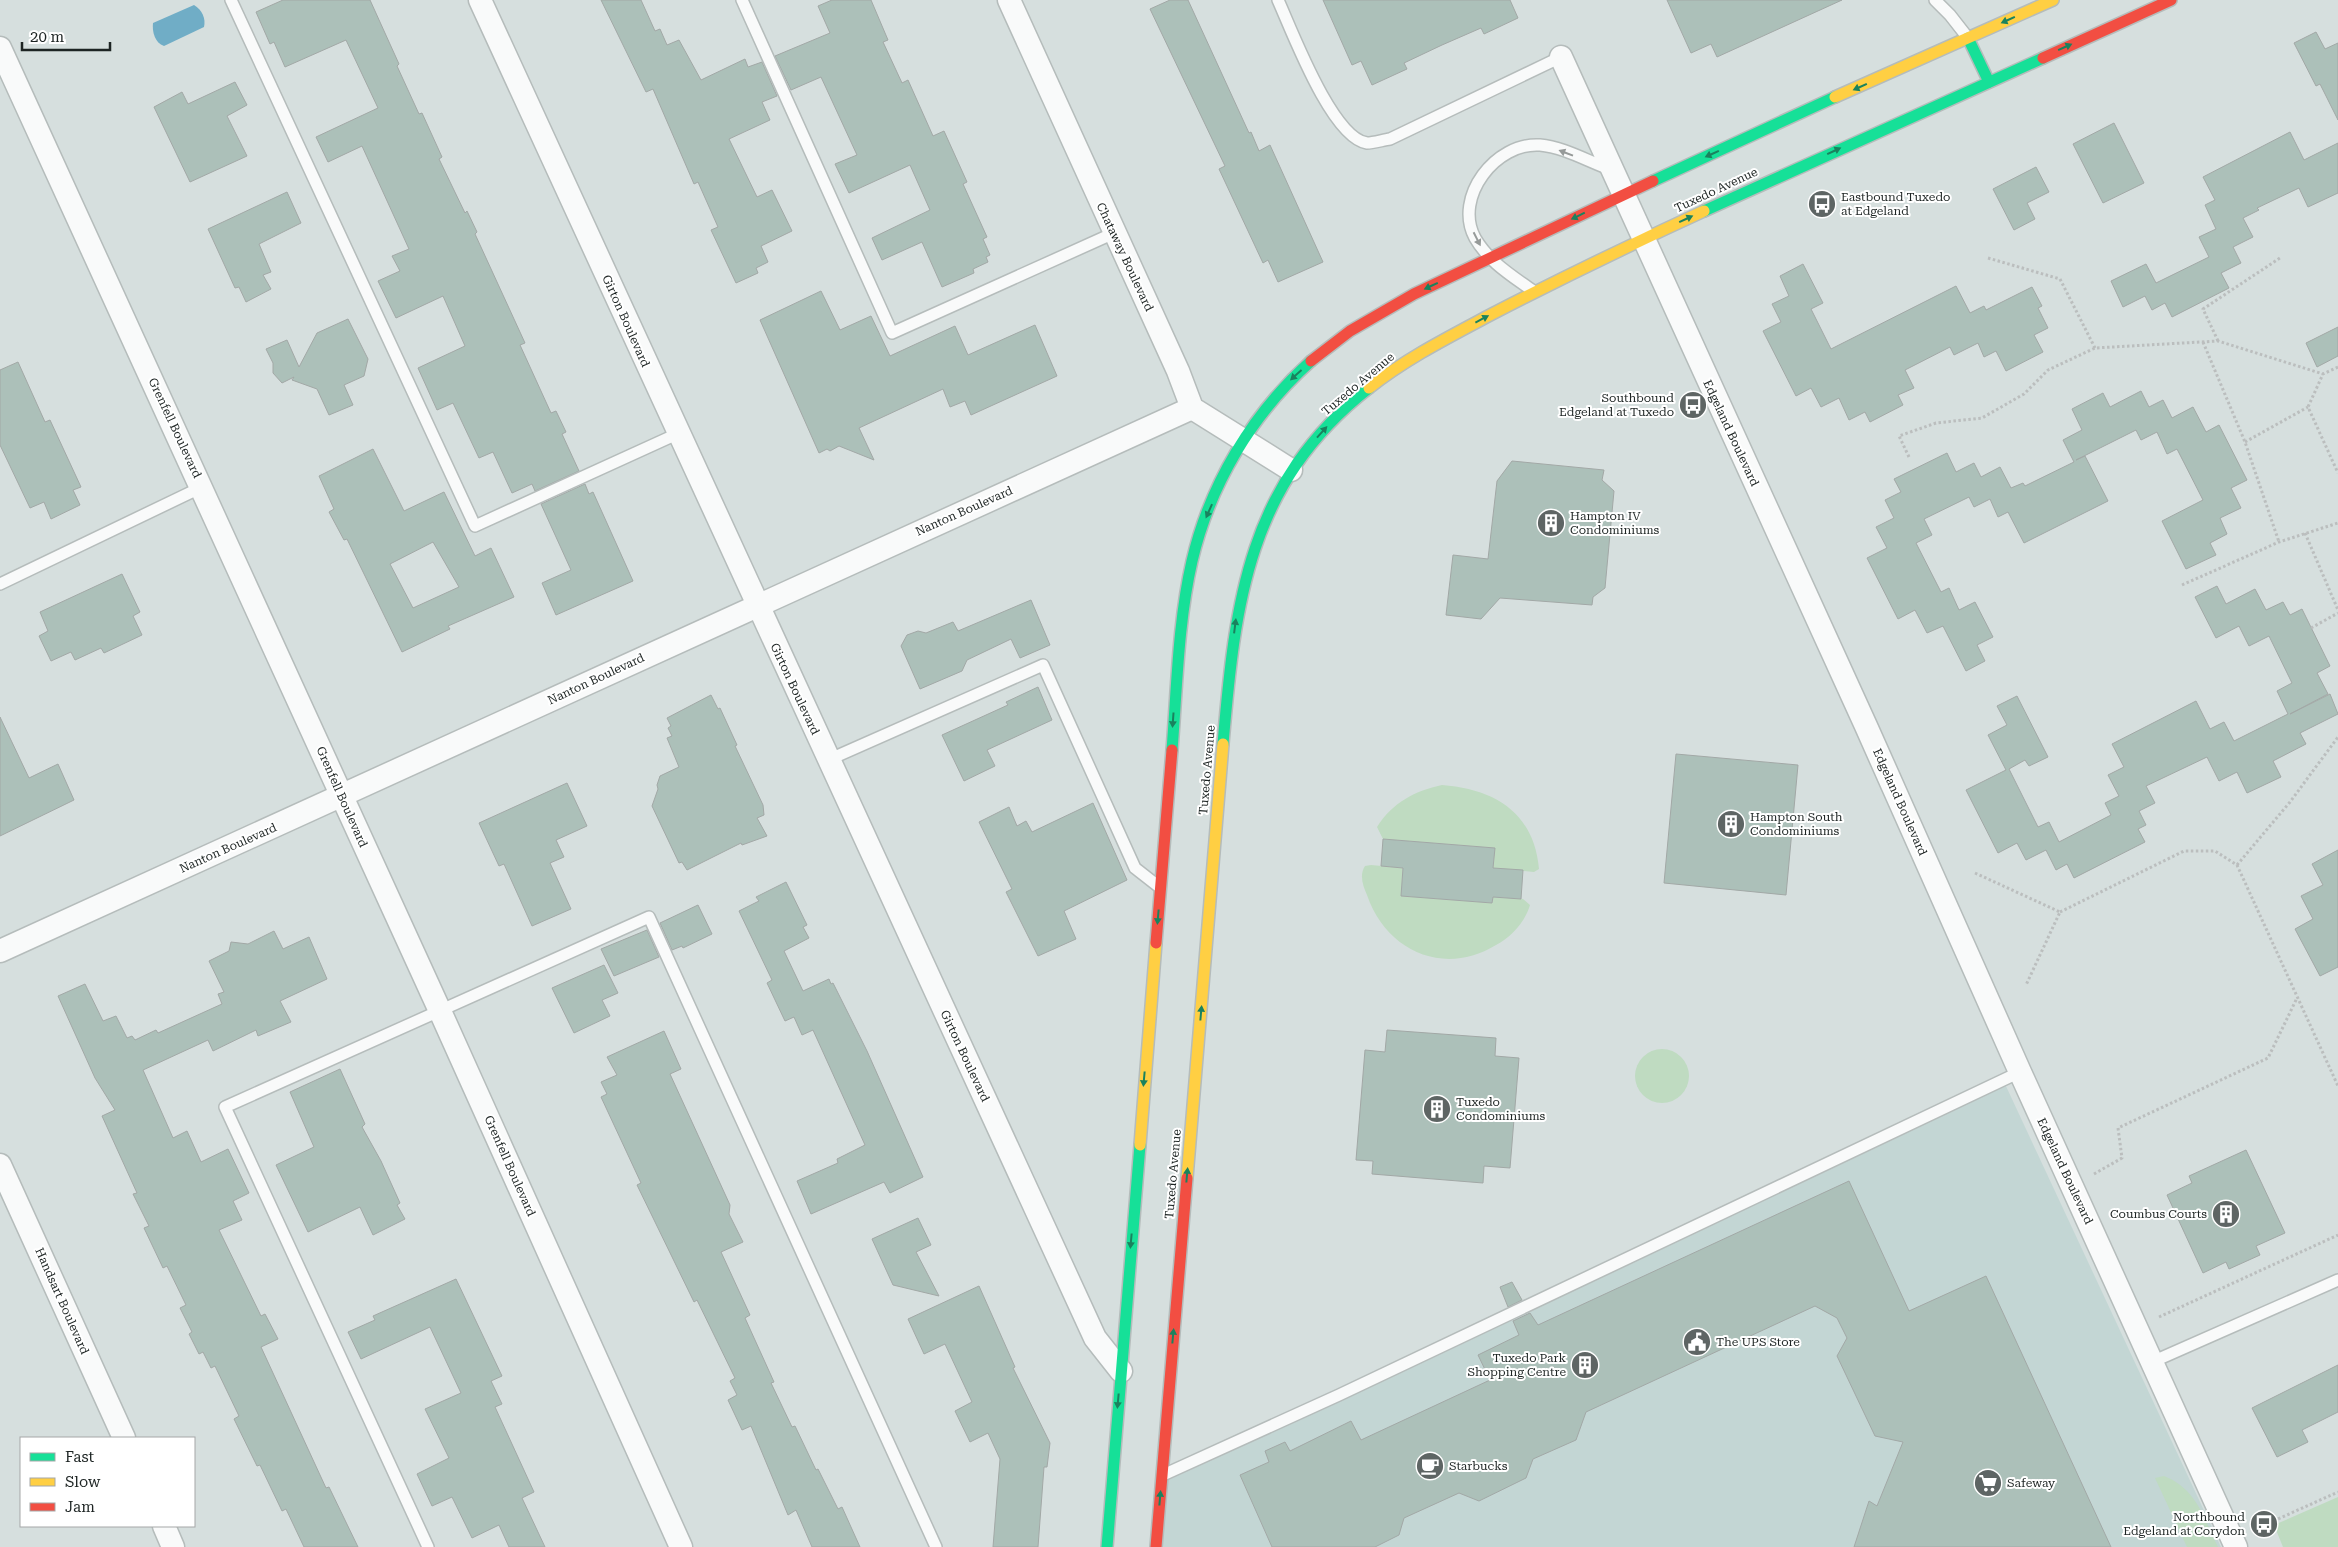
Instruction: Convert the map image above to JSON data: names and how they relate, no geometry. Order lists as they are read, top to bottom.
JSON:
{
  "streets": {
    "main road": ["Tuxedo Avenue"],
    "street": [
      "Chataway Boulevard",
      "Girton Boulevard",
      "Grenfell Boulevard",
      "Edgeland Boulevard",
      "Nanton Boulevard",
      "Handsart Boulevard"
    ]
  },
  "crossings": [
    ["Tuxedo Avenue", "Edgeland Boulevard"],
    ["Chataway Boulevard", "Nanton Boulevard"],
    ["Girton Boulevard", "Nanton Boulevard"],
    ["Grenfell Boulevard", "Nanton Boulevard"]
  ],
  "places": {
    "bus stop": ["Eastbound Tuxedo at Edgeland", "Southbound Edgeland at Tuxedo", "Northbound Edgeland at Corydon"],
    "building": [
      "Hampton IV Condominiums",
      "Hampton South Condominiums",
      "Tuxedo Condominiums",
      "Coumbus Courts",
      "Tuxedo Park Shopping Centre"
    ],
    "public building": ["The UPS Store"],
    "cafe": ["Starbucks"],
    "supermarket": ["Safeway"]
  },
  "legend": ["Fast", "Slow", "Jam"],
  "scale_bar": "20 m"
}
